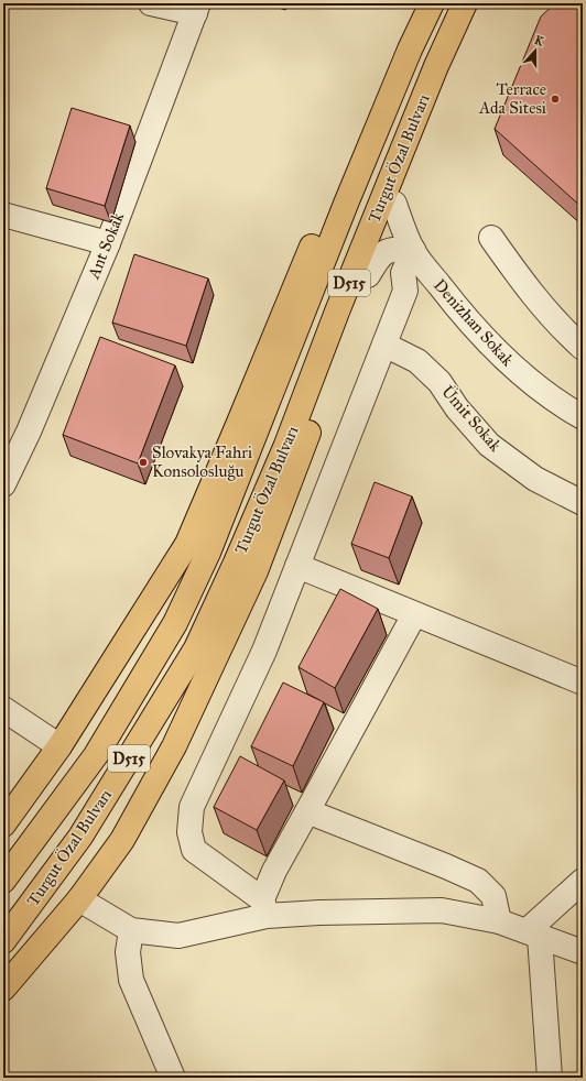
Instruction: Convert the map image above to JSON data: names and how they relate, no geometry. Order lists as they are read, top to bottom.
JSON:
{
  "streets": {
    "highway": ["Turgut Özal Bulvarı", "D515"],
    "street": ["Ant Sokak", "Denizhan Sokak", "Ümit Sokak"]
  },
  "places": ["Terrace Ada Sitesi", "Slovakya Fahri Konsolosluğu"],
  "north": "top"
}
